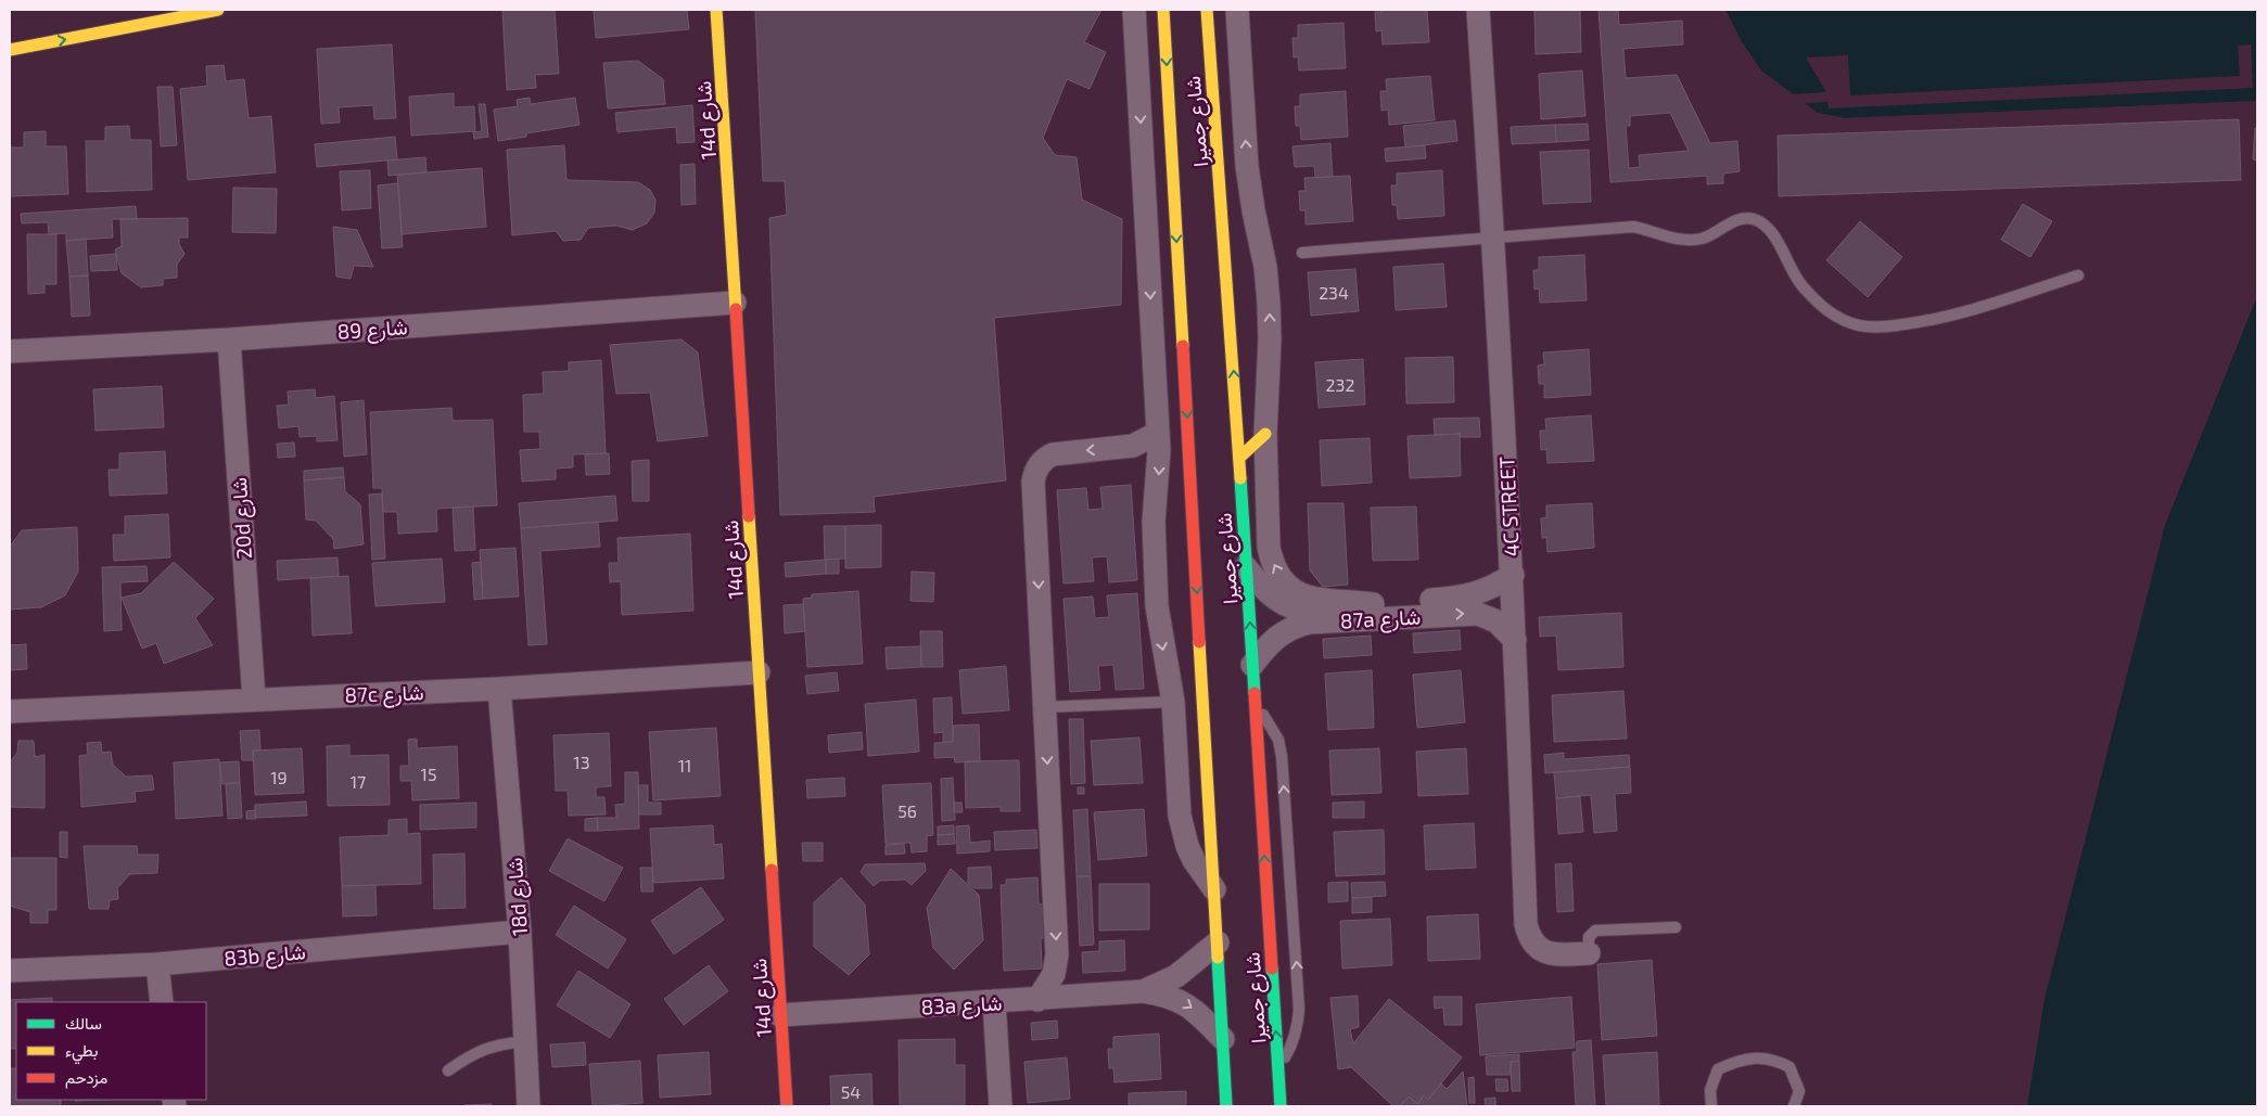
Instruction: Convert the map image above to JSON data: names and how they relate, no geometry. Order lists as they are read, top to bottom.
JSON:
{
  "streets": {
    "main road": ["14d شارع", "شارع جميرا"],
    "street": [
      "شارع 89",
      "4C STREET",
      "20d شارع",
      "87a شارع",
      "87c شارع",
      "18d شارع",
      "83b شارع",
      "83a شارع"
    ]
  },
  "crossings": [
    ["14d شارع", "شارع 89"],
    ["14d شارع", "87c شارع"],
    ["14d شارع", "83a شارع"],
    ["شارع جميرا", "87a شارع"],
    ["شارع جميرا", "83a شارع"],
    ["شارع 89", "20d شارع"],
    ["4C STREET", "87a شارع"],
    ["20d شارع", "87c شارع"],
    ["87c شارع", "18d شارع"],
    ["18d شارع", "83b شارع"]
  ],
  "house_numbers": [
    "234",
    "232",
    "13",
    "11",
    "15",
    "19",
    "17",
    "56",
    "54"
  ],
  "legend": ["سالك", "بطيء", "مزدحم"]
}
